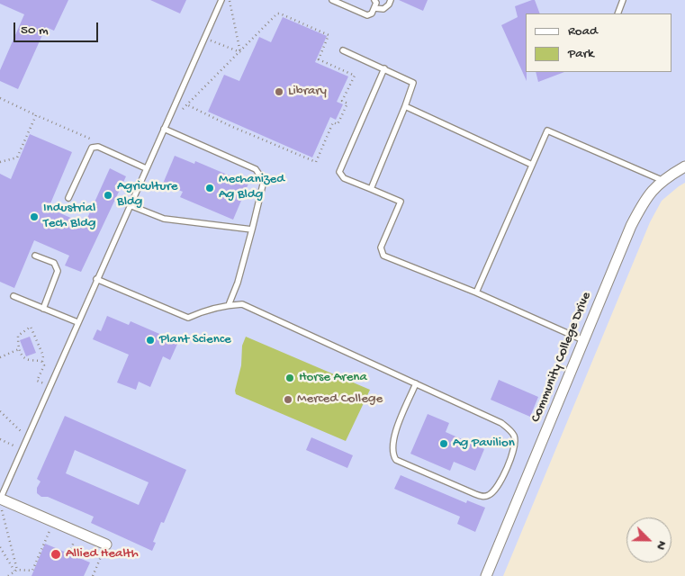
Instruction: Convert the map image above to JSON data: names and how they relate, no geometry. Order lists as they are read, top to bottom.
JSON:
{
  "streets": {
    "street": ["Community College Drive"]
  },
  "places": [
    "Library",
    "Mechanized Ag Bldg",
    "Agriculture Bldg",
    "Industrial Tech Bldg",
    "Plant Science",
    "Horse Arena",
    "Merced College",
    "Ag Pavilion",
    "Allied Health"
  ],
  "legend": ["Road", "Park"],
  "scale_bar": "50 m",
  "north": "bottom right"
}
